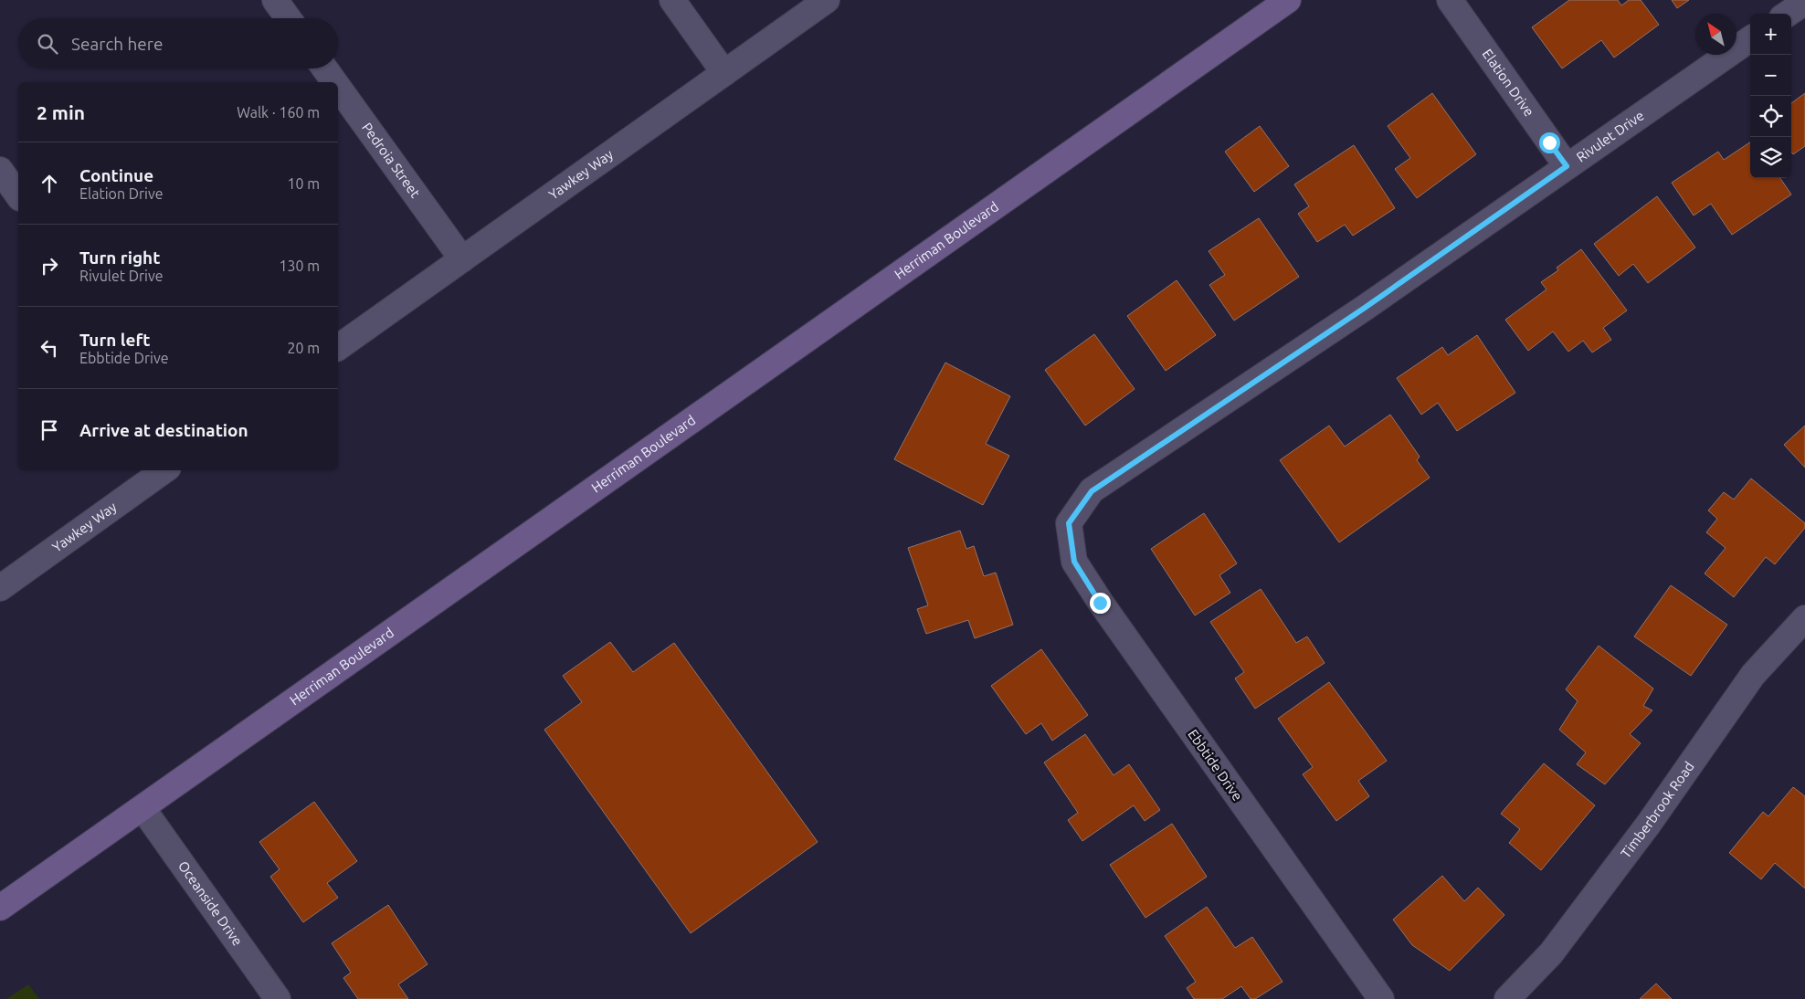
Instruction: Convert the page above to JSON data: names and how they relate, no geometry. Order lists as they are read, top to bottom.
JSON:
{
  "streets": {
    "street": [
      "Elation Drive",
      "Rivulet Drive",
      "Pedroia Street",
      "Yawkey Way",
      "Herriman Boulevard",
      "Ebbtide Drive",
      "Timberbrook Road",
      "Oceanside Drive"
    ]
  },
  "crossings": [
    ["Elation Drive", "Rivulet Drive"],
    ["Rivulet Drive", "Ebbtide Drive"],
    ["Pedroia Street", "Yawkey Way"],
    ["Herriman Boulevard", "Oceanside Drive"]
  ],
  "north": "top left",
  "page": {
    "map_buttons": ["+", "−"],
    "search": "Search here",
    "heading": ["2 min", "Walk · 160 m"],
    "list": [
      ["Continue", "Elation Drive", "10 m"],
      ["Turn right", "Rivulet Drive", "130 m"],
      ["Turn left", "Ebbtide Drive", "20 m"],
      "Arrive at destination"
    ]
  }
}
